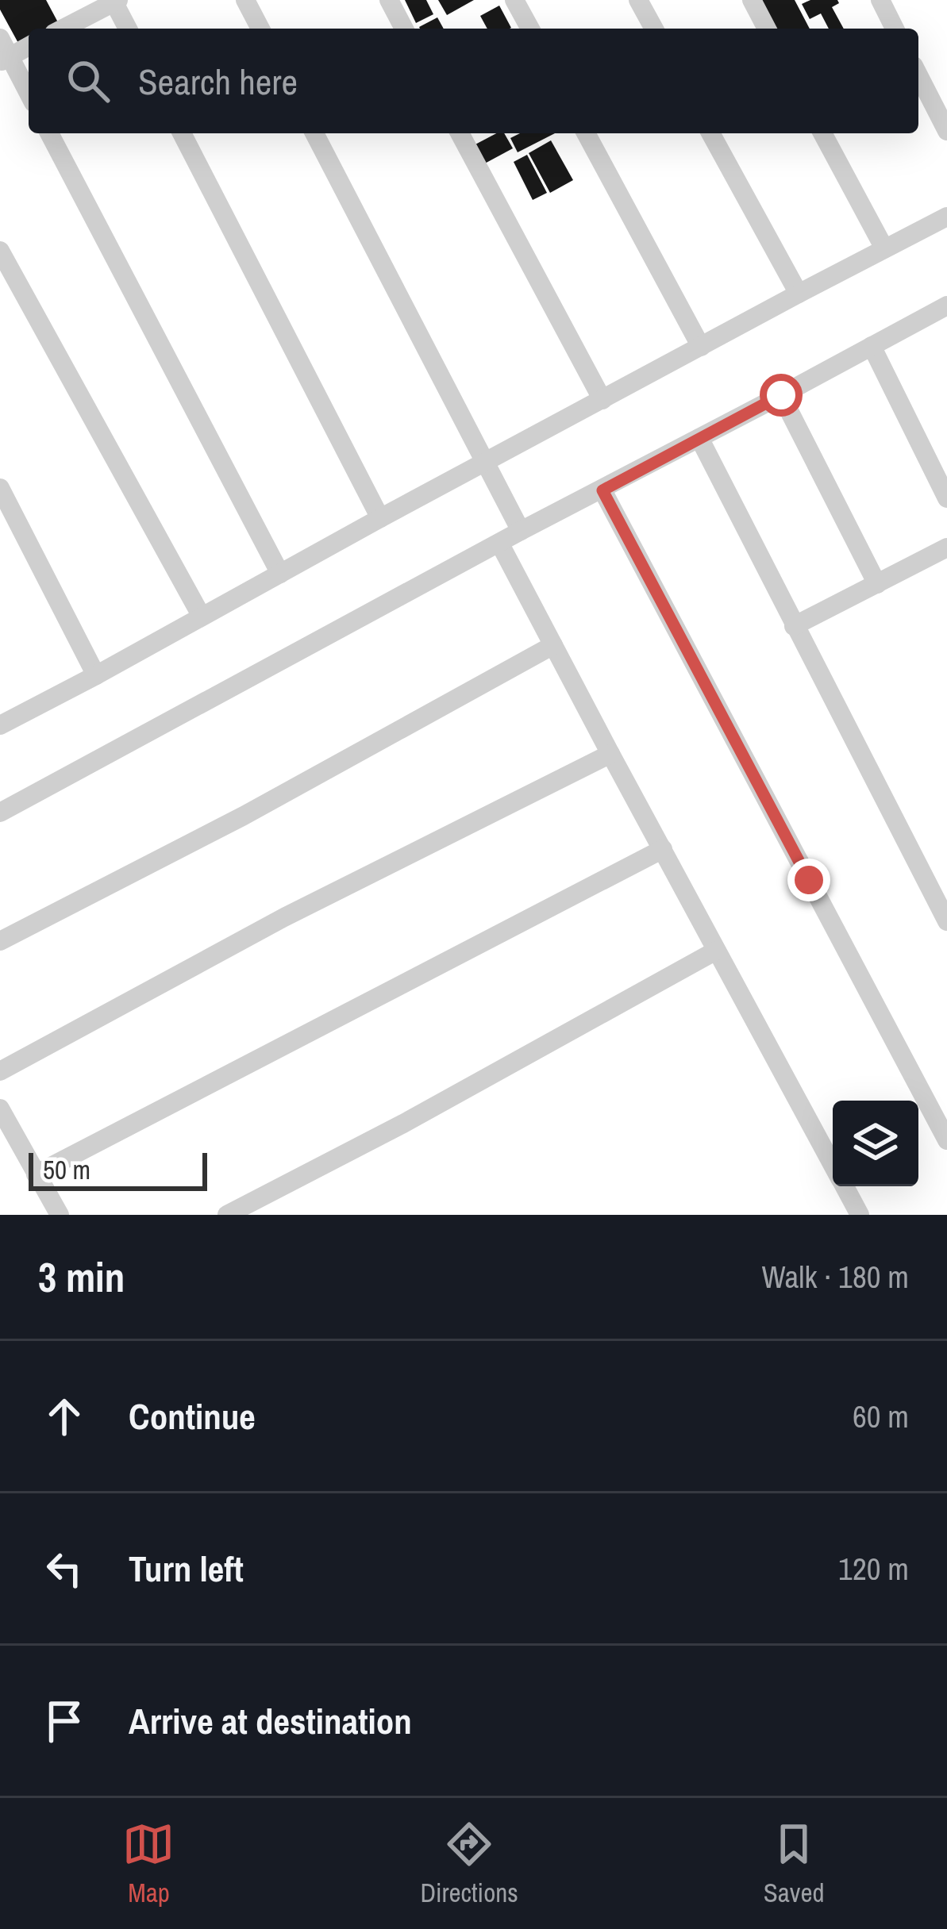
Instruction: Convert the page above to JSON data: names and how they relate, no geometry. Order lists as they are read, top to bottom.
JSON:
{
  "scale_bar": "50 m",
  "page": {
    "search": "Search here",
    "scale": "50 m",
    "heading": ["3 min", "Walk · 180 m"],
    "list": [
      ["Continue", "60 m"],
      ["Turn left", "120 m"],
      "Arrive at destination"
    ],
    "nav": ["Map", "Directions", "Saved"]
  }
}
